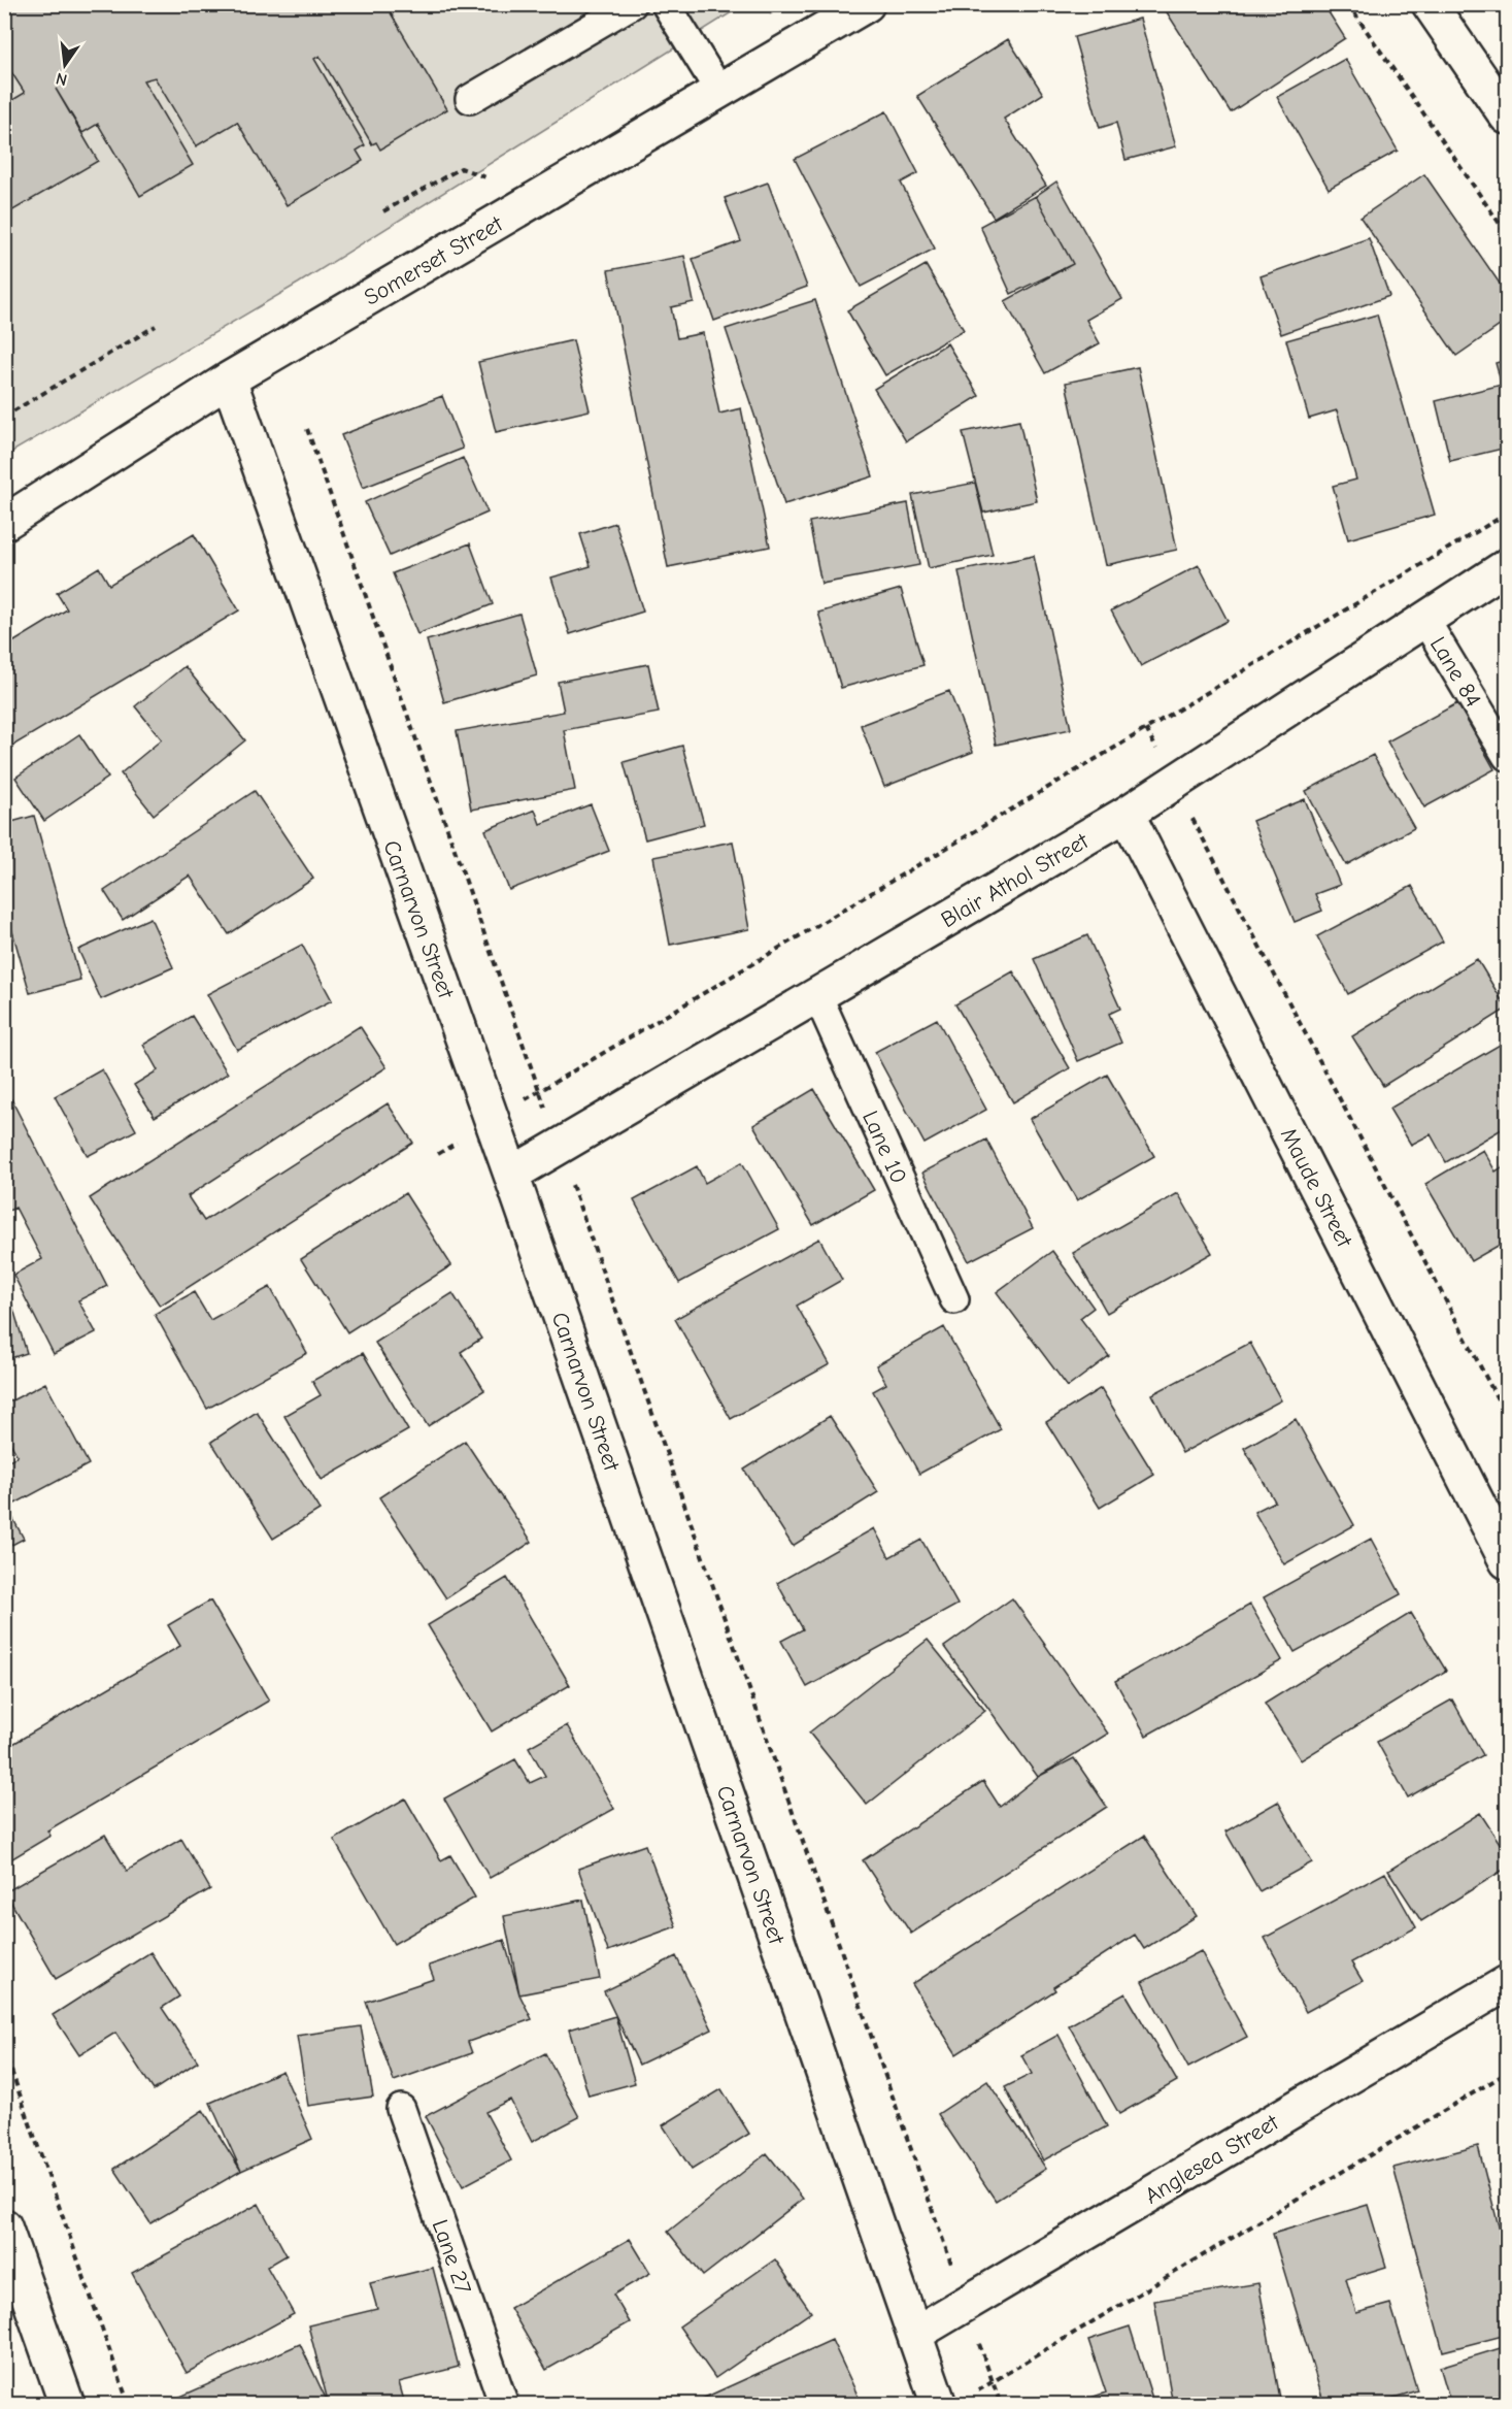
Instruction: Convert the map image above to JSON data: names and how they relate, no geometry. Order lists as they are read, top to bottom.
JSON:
{
  "streets": {
    "street": [
      "Somerset Street",
      "Blair Athol Street",
      "Carnarvon Street",
      "Maude Street",
      "Anglesea Street"
    ],
    "lane": ["Lane 84", "Lane 10", "Lane 27"]
  },
  "crossings": [
    ["Somerset Street", "Carnarvon Street"],
    ["Lane 84", "Blair Athol Street"],
    ["Blair Athol Street", "Carnarvon Street"],
    ["Blair Athol Street", "Lane 10"],
    ["Blair Athol Street", "Maude Street"],
    ["Carnarvon Street", "Anglesea Street"]
  ],
  "north": "bottom"
}
